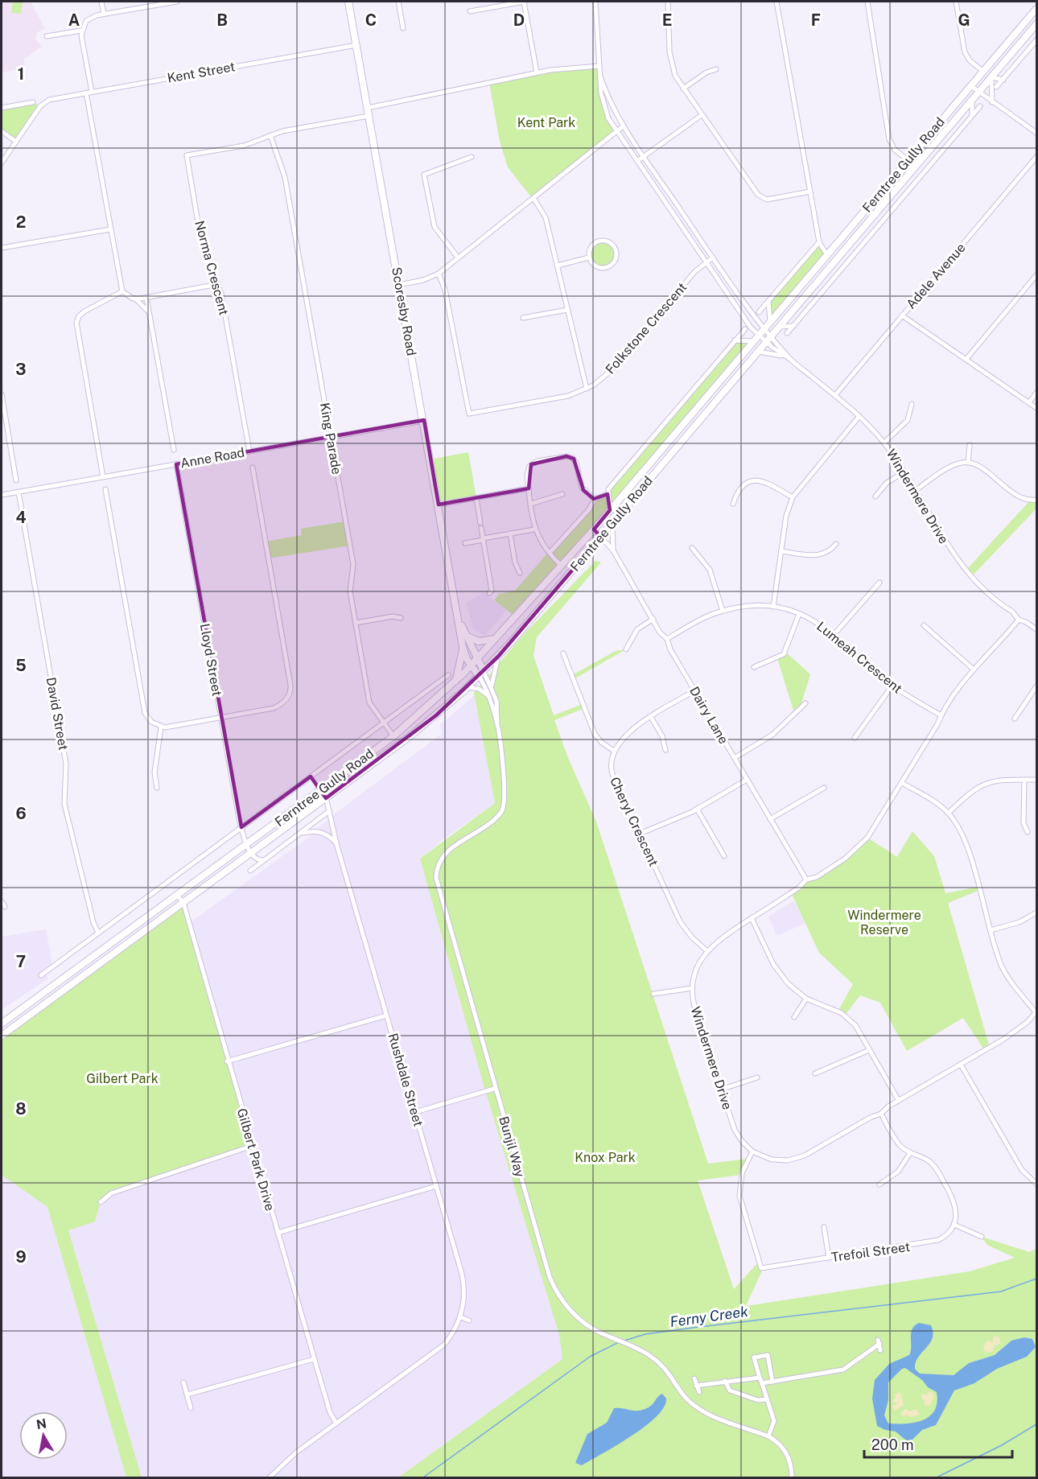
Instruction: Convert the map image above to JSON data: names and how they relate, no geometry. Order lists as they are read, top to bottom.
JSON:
{
  "streets": {
    "main road": ["Ferntree Gully Road", "Scoresby Road"],
    "street": [
      "Kent Street",
      "Norma Crescent",
      "Adele Avenue",
      "Folkstone Crescent",
      "King Parade",
      "Anne Road",
      "Windermere Drive",
      "Lumeah Crescent",
      "Lloyd Street",
      "David Street",
      "Dairy Lane",
      "Cheryl Crescent",
      "Rushdale Street",
      "Bunjil Way",
      "Gilbert Park Drive",
      "Trefoil Street"
    ]
  },
  "crossings": [
    ["Kent Street", "Scoresby Road"],
    ["Ferntree Gully Road", "Scoresby Road"],
    ["Ferntree Gully Road", "King Parade"],
    ["Ferntree Gully Road", "Windermere Drive"],
    ["Ferntree Gully Road", "Lloyd Street"],
    ["Ferntree Gully Road", "David Street"],
    ["Ferntree Gully Road", "Dairy Lane"],
    ["Ferntree Gully Road", "Rushdale Street"],
    ["Ferntree Gully Road", "Bunjil Way"],
    ["Ferntree Gully Road", "Gilbert Park Drive"],
    ["Norma Crescent", "Scoresby Road"],
    ["Norma Crescent", "King Parade"],
    ["Norma Crescent", "Anne Road"],
    ["Adele Avenue", "Windermere Drive"],
    ["Scoresby Road", "Anne Road"],
    ["Scoresby Road", "Bunjil Way"],
    ["King Parade", "Anne Road"],
    ["Anne Road", "Lloyd Street"],
    ["Anne Road", "David Street"],
    ["Windermere Drive", "Lumeah Crescent"],
    ["Windermere Drive", "Dairy Lane"],
    ["Windermere Drive", "Cheryl Crescent"],
    ["Windermere Drive", "Trefoil Street"],
    ["Lumeah Crescent", "Dairy Lane"],
    ["Rushdale Street", "Gilbert Park Drive"]
  ],
  "water": ["Ferny Creek"],
  "parks": [
    "Kent Park",
    "Windermere Reserve",
    "Gilbert Park",
    "Knox Park"
  ],
  "scale_bar": "200 m",
  "north": "top",
  "grid": {
    "columns": [
      "A",
      "B",
      "C",
      "D",
      "E",
      "F",
      "G"
    ],
    "rows": [
      "1",
      "2",
      "3",
      "4",
      "5",
      "6",
      "7",
      "8",
      "9"
    ]
  }
}
